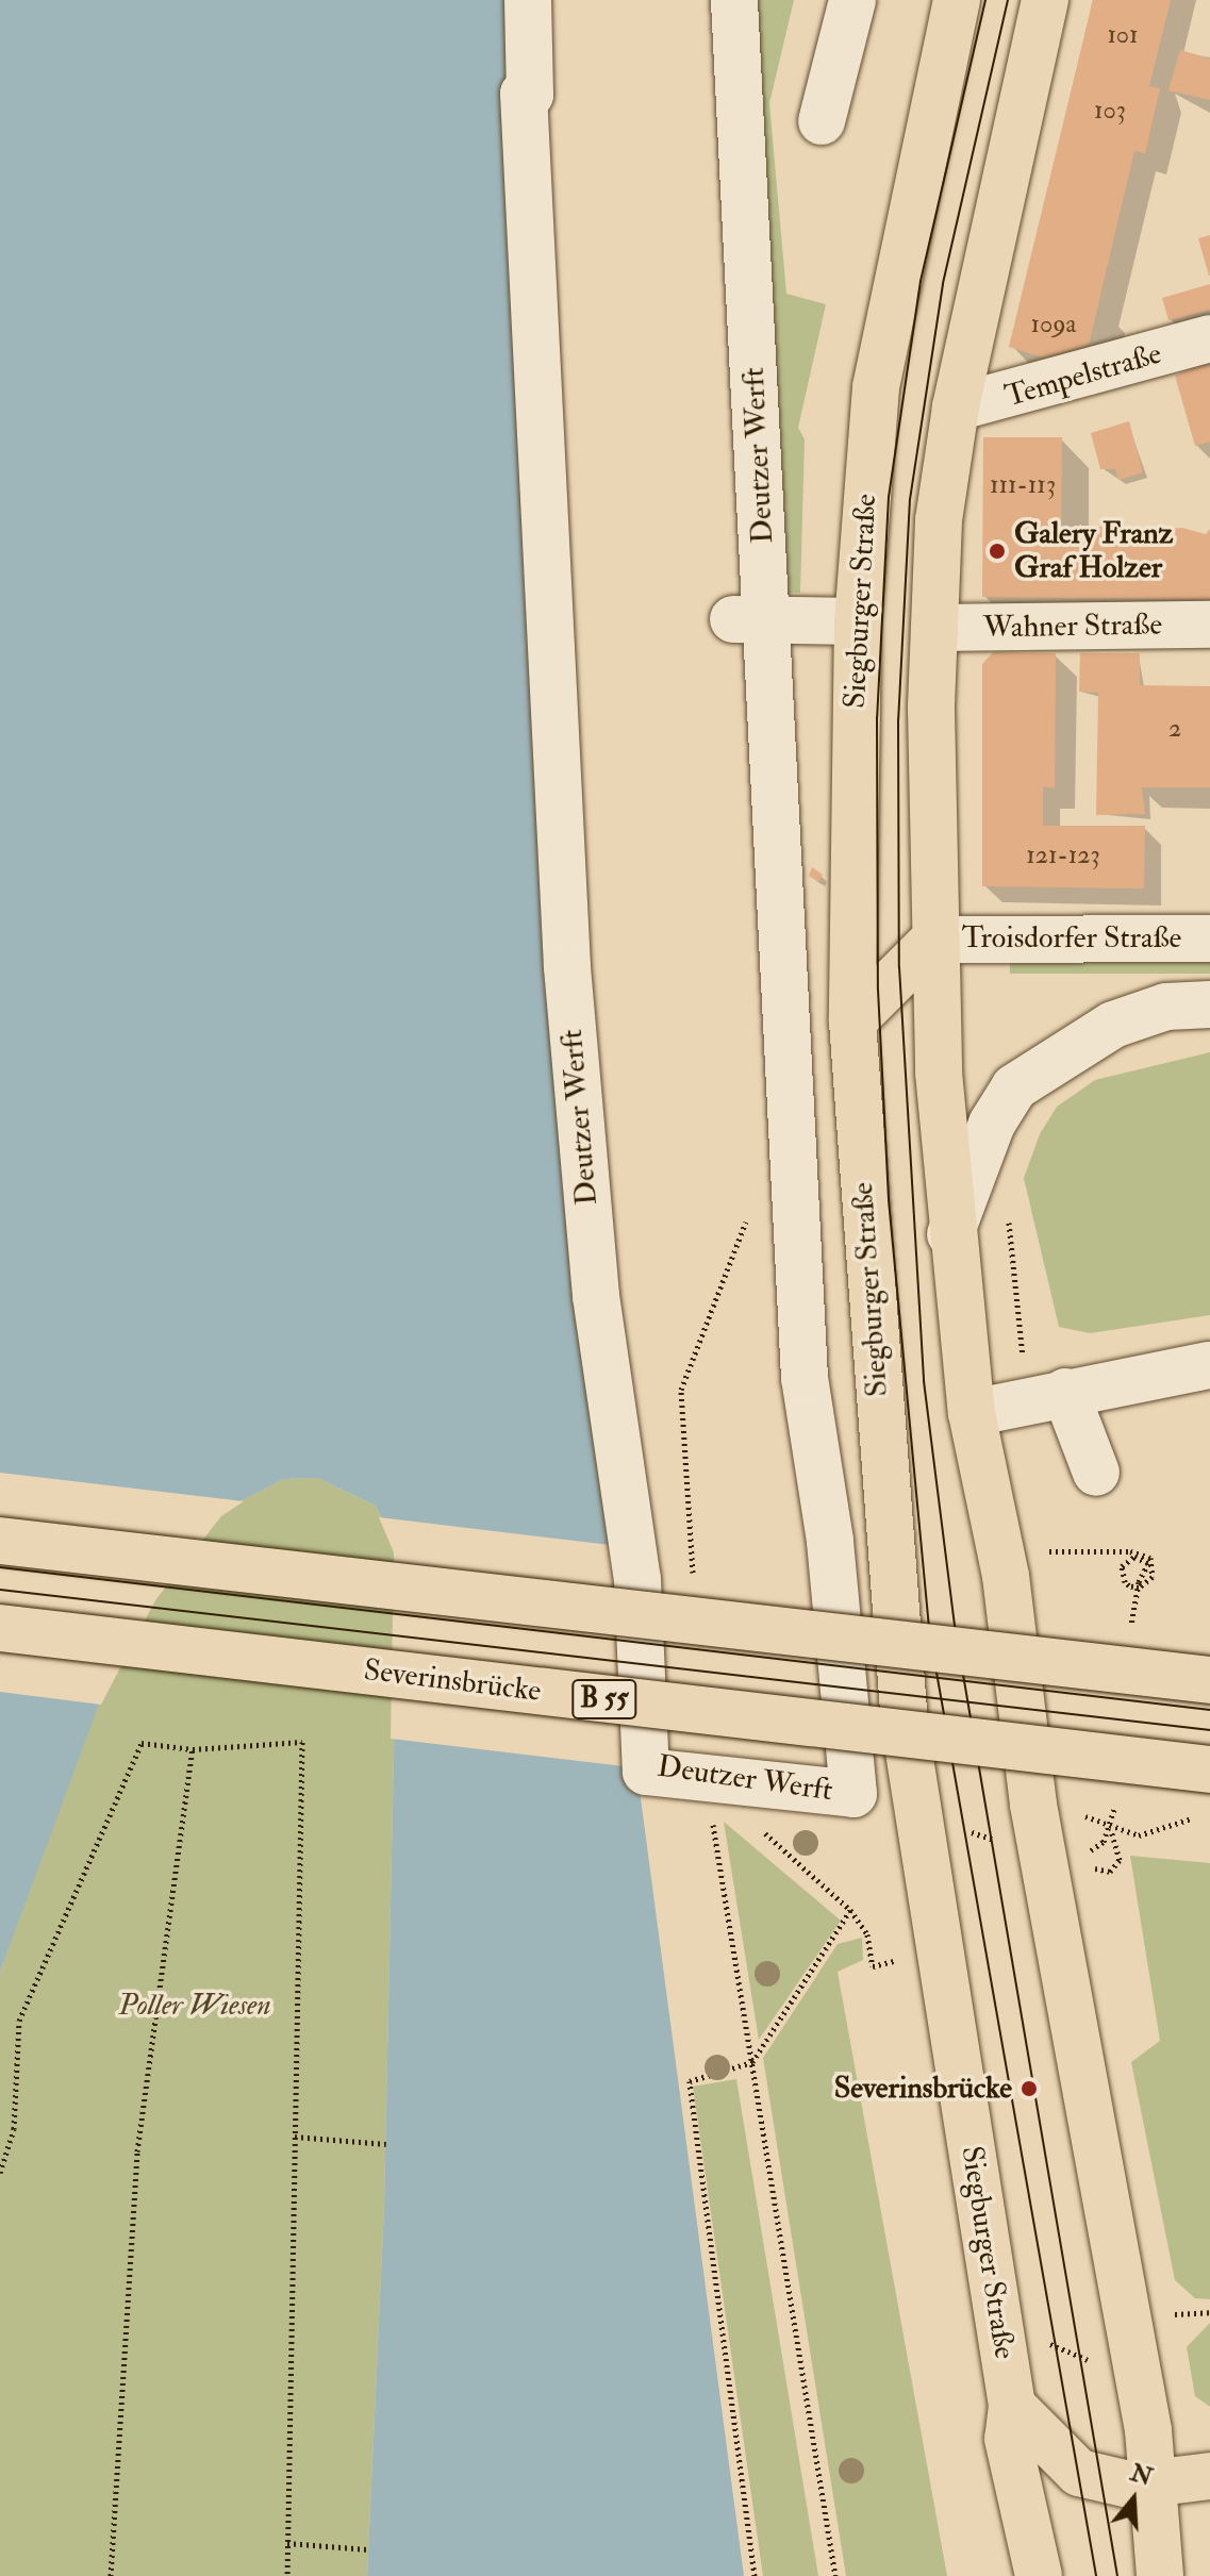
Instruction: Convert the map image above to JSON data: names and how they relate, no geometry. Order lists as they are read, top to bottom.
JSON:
{
  "streets": {
    "main road": ["Siegburger Straße", "Severinsbrücke", "B 55"],
    "street": [
      "Tempelstraße",
      "Deutzer Werft",
      "Wahner Straße",
      "Troisdorfer Straße"
    ]
  },
  "parks": ["Poller Wiesen"],
  "places": ["Galery Franz Graf Holzer", "Severinsbrücke"],
  "house_numbers": [
    "101",
    "103",
    "109a",
    "111-113",
    "2",
    "121-123"
  ],
  "north": "top"
}
